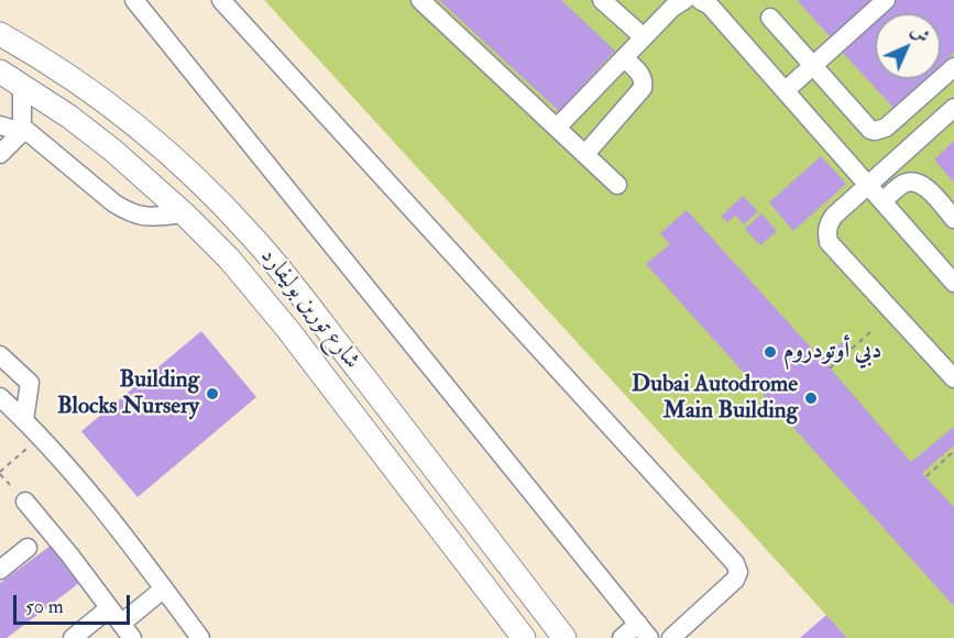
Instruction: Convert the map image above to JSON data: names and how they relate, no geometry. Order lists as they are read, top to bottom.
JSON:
{
  "streets": {
    "main road": ["شارع تورين بوليفارد"]
  },
  "places": ["دبي أوتودروم", "Building Blocks Nursery", "Dubai Autodrome Main Building"],
  "scale_bar": "50 m",
  "north": "top right"
}
